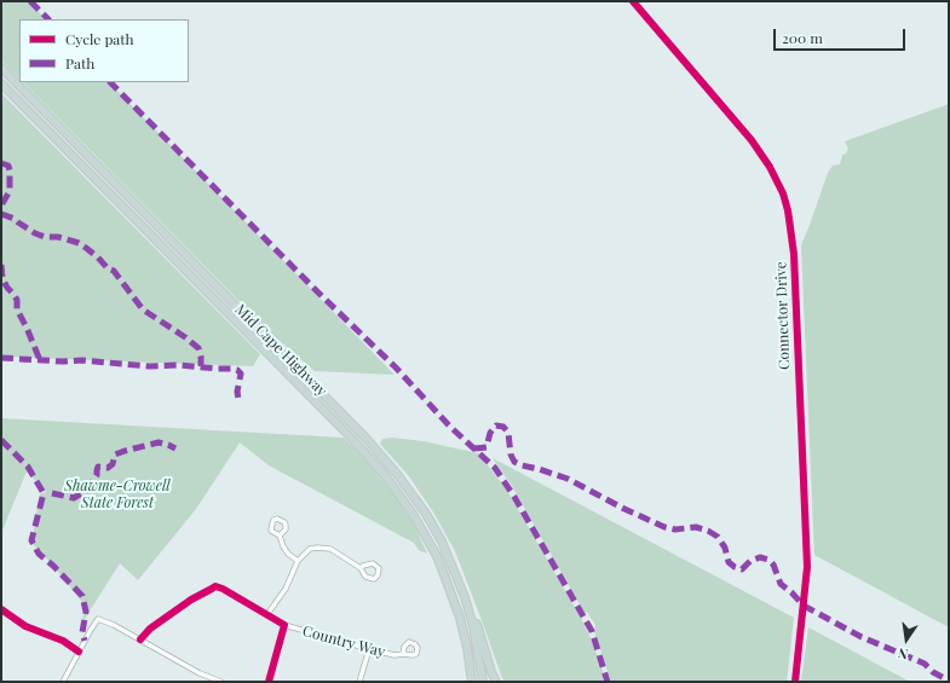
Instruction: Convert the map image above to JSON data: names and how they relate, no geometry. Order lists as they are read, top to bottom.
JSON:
{
  "streets": {
    "highway": ["Mid Cape Highway"],
    "street": ["Connector Drive", "Country Way"]
  },
  "parks": ["Shawme-Crowell State Forest"],
  "legend": ["Cycle path", "Path"],
  "scale_bar": "200 m",
  "north": "bottom"
}
